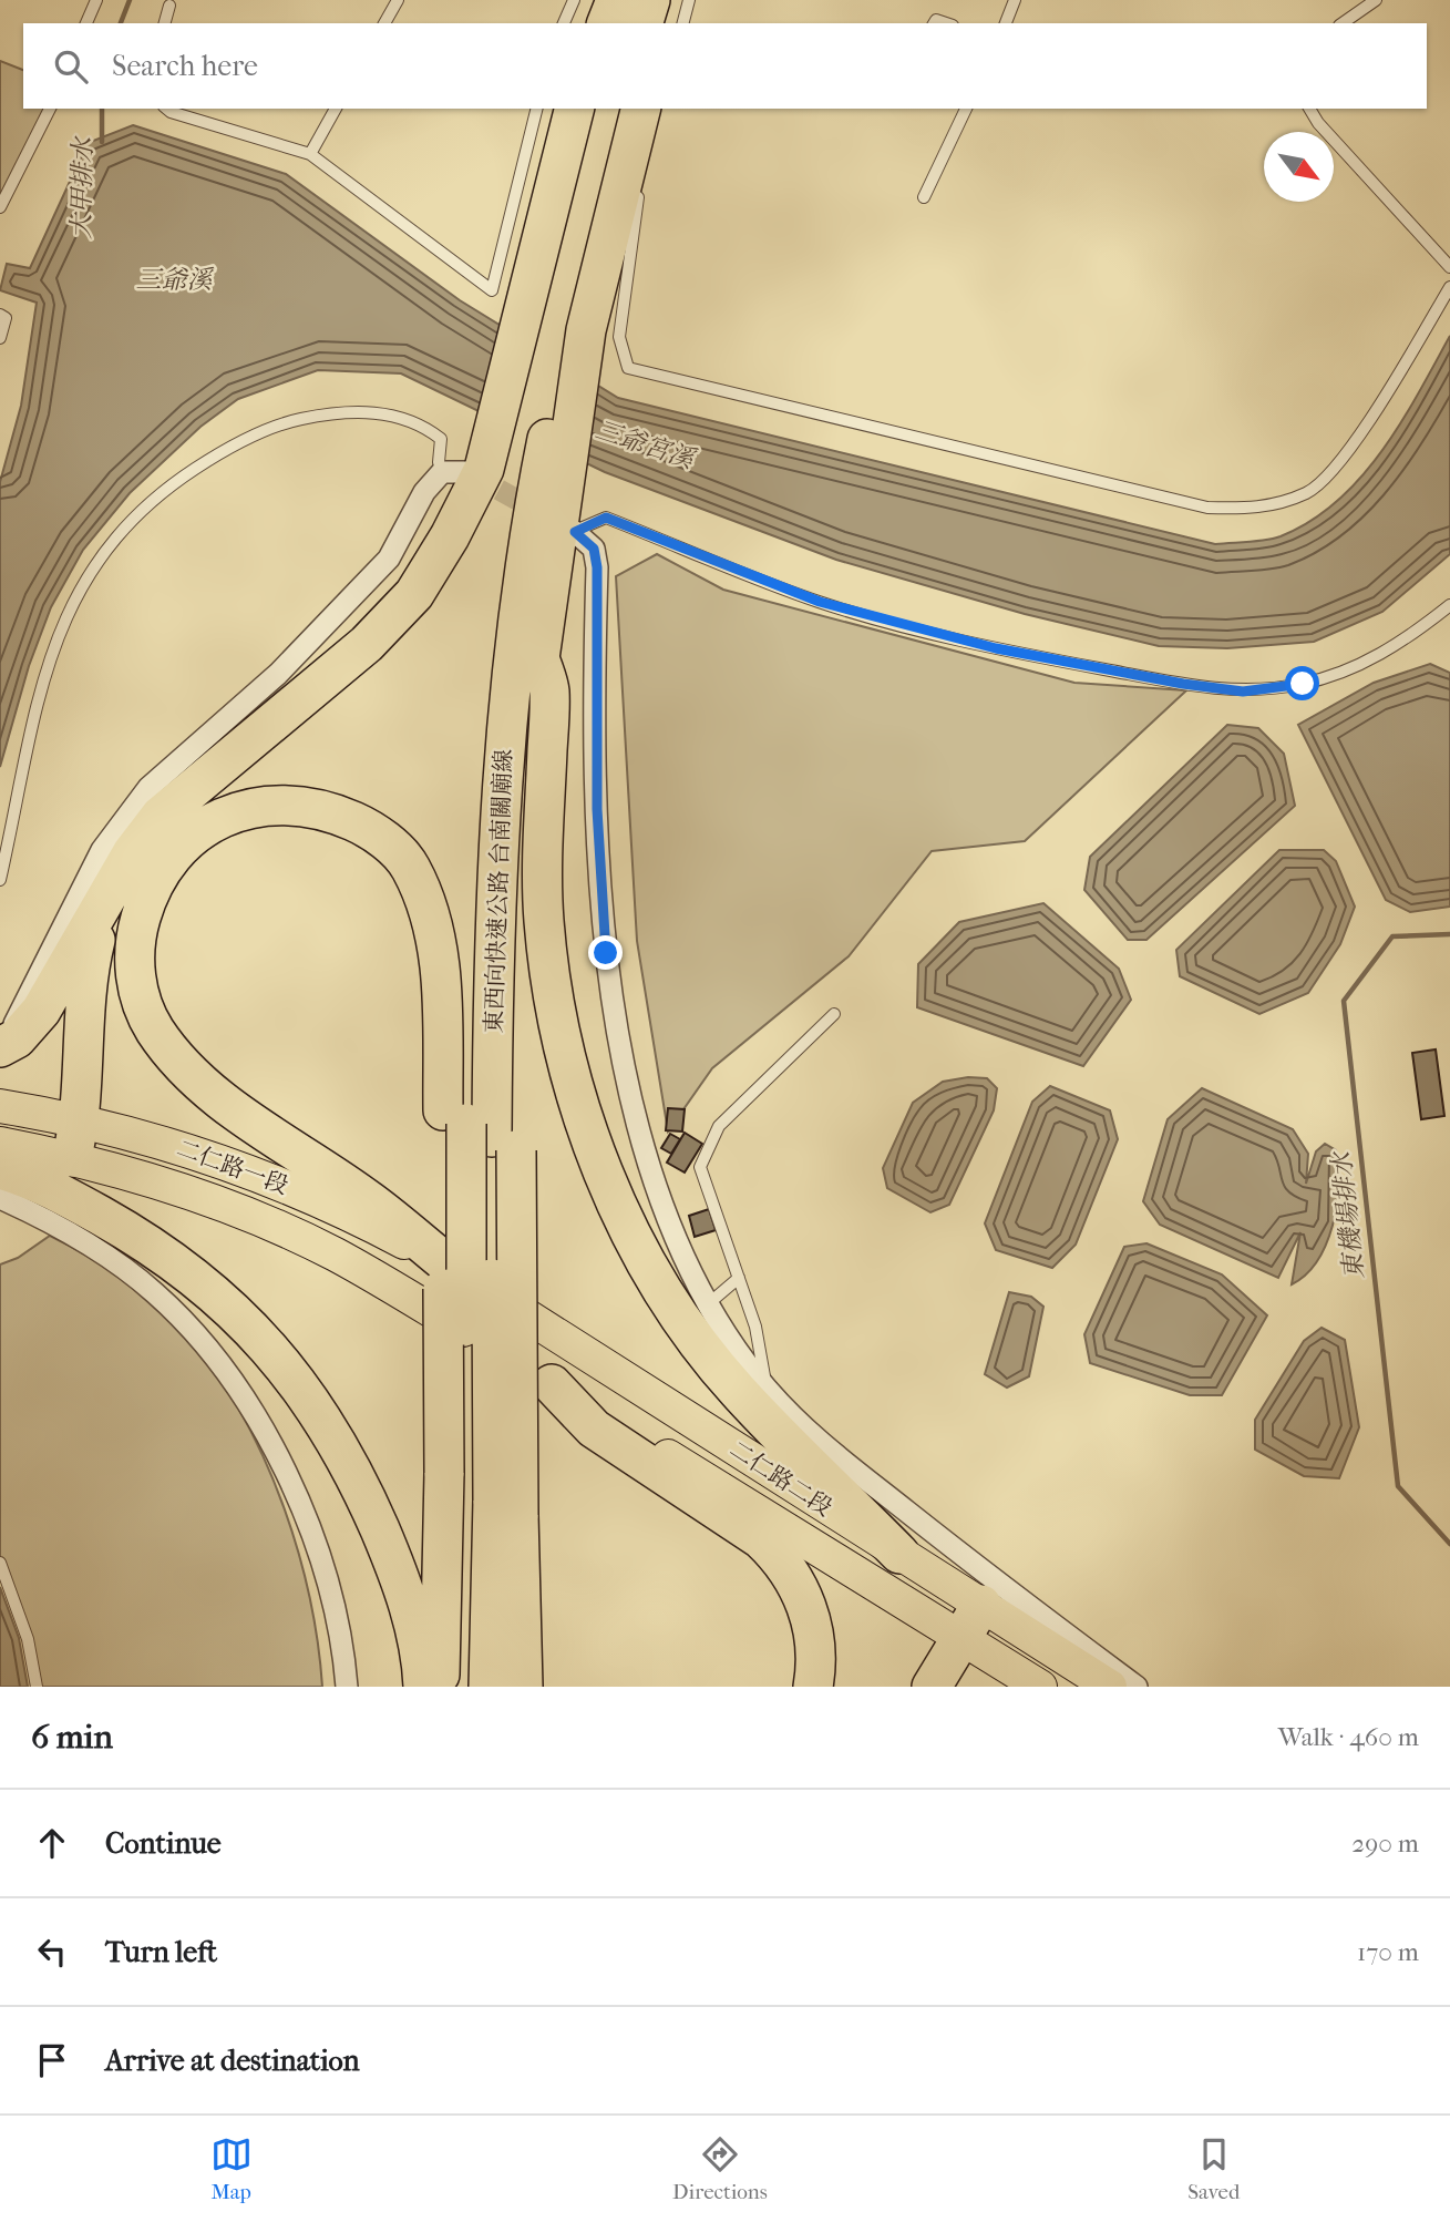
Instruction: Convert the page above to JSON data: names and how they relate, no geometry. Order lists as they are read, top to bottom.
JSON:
{
  "streets": {
    "highway": ["東西向快速公路 台南關廟線"],
    "main road": ["二仁路一段", "二仁路二段"]
  },
  "crossings": [
    ["二仁路一段", "二仁路二段"]
  ],
  "water": [
    "大甲排水",
    "三爺溪",
    "三爺宮溪",
    "東機場排水"
  ],
  "north": "bottom right",
  "page": {
    "search": "Search here",
    "heading": ["6 min", "Walk · 460 m"],
    "list": [
      ["Continue", "290 m"],
      ["Turn left", "170 m"],
      "Arrive at destination"
    ],
    "nav": ["Map", "Directions", "Saved"]
  }
}
